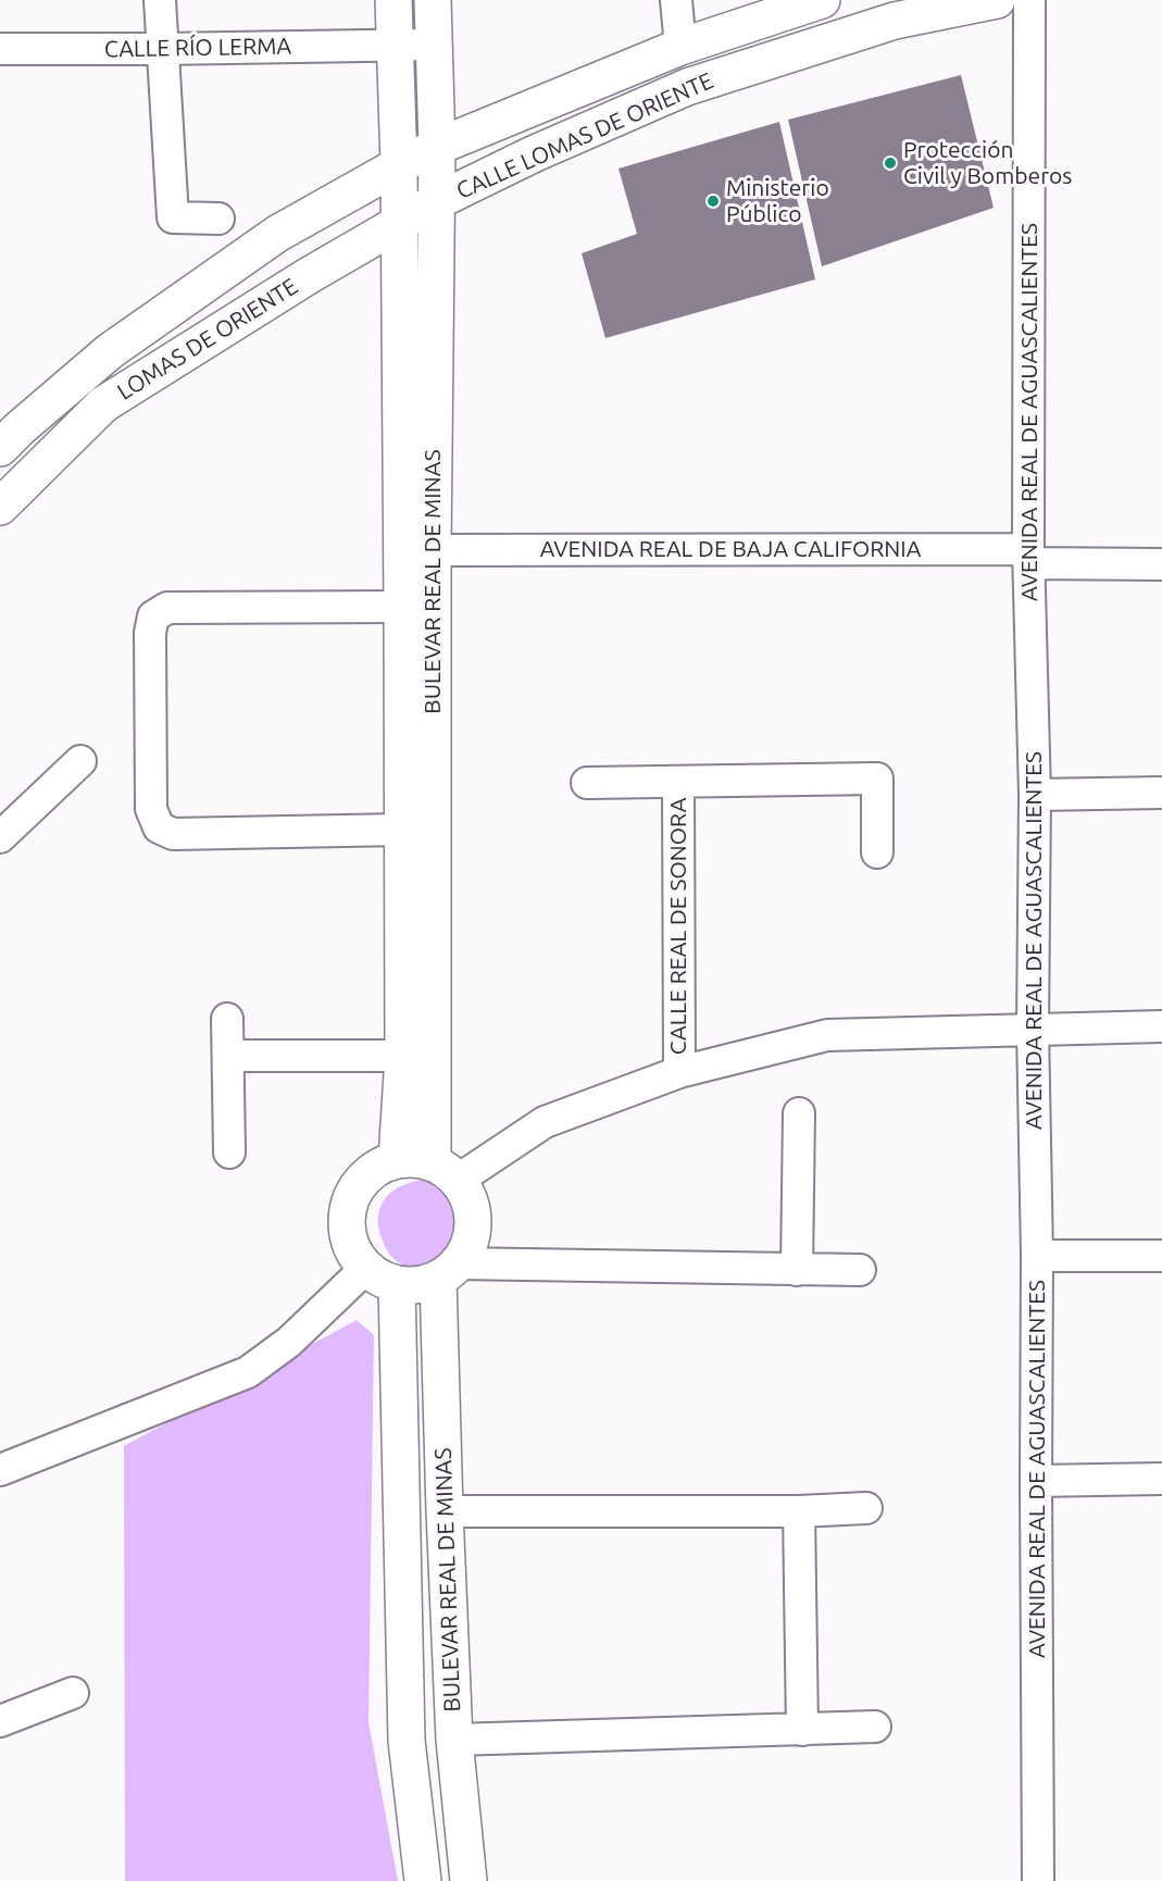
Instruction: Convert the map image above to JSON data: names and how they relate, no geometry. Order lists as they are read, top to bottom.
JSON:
{
  "streets": {
    "street": [
      "CALLE RÍO LERMA",
      "CALLE LOMAS DE ORIENTE",
      "LOMAS DE ORIENTE",
      "AVENIDA REAL DE AGUASCALIENTES",
      "AVENIDA REAL DE BAJA CALIFORNIA",
      "BULEVAR REAL DE MINAS",
      "CALLE REAL DE SONORA"
    ]
  },
  "crossings": [
    ["CALLE RÍO LERMA", "BULEVAR REAL DE MINAS"],
    ["CALLE LOMAS DE ORIENTE", "LOMAS DE ORIENTE"],
    ["CALLE LOMAS DE ORIENTE", "BULEVAR REAL DE MINAS"],
    ["LOMAS DE ORIENTE", "BULEVAR REAL DE MINAS"],
    ["AVENIDA REAL DE AGUASCALIENTES", "AVENIDA REAL DE BAJA CALIFORNIA"],
    ["AVENIDA REAL DE BAJA CALIFORNIA", "BULEVAR REAL DE MINAS"]
  ],
  "places": ["Protección Civil y Bomberos", "Ministerio Público"]
}
